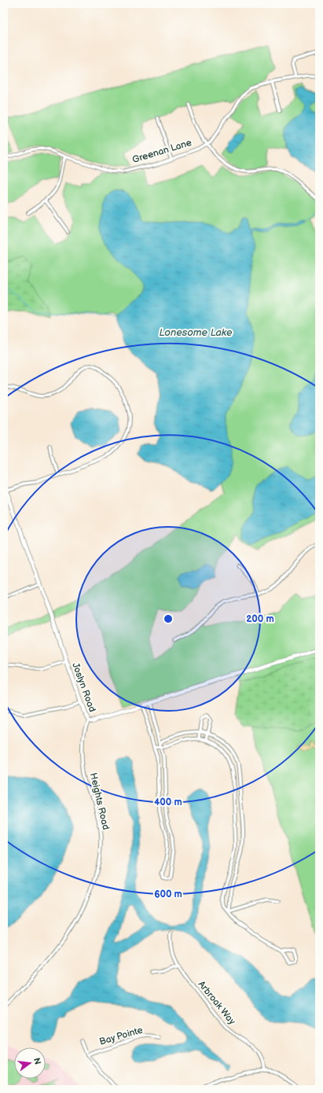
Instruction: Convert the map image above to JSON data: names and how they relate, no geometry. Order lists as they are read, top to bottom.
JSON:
{
  "streets": {
    "street": [
      "Greenan Lane",
      "Joslyn Road",
      "Heights Road",
      "Arbroak Way",
      "Bay Pointe"
    ]
  },
  "crossings": [
    ["Joslyn Road", "Heights Road"]
  ],
  "water": ["Lonesome Lake"],
  "north": "right",
  "rings": ["200 m", "400 m", "600 m"]
}
